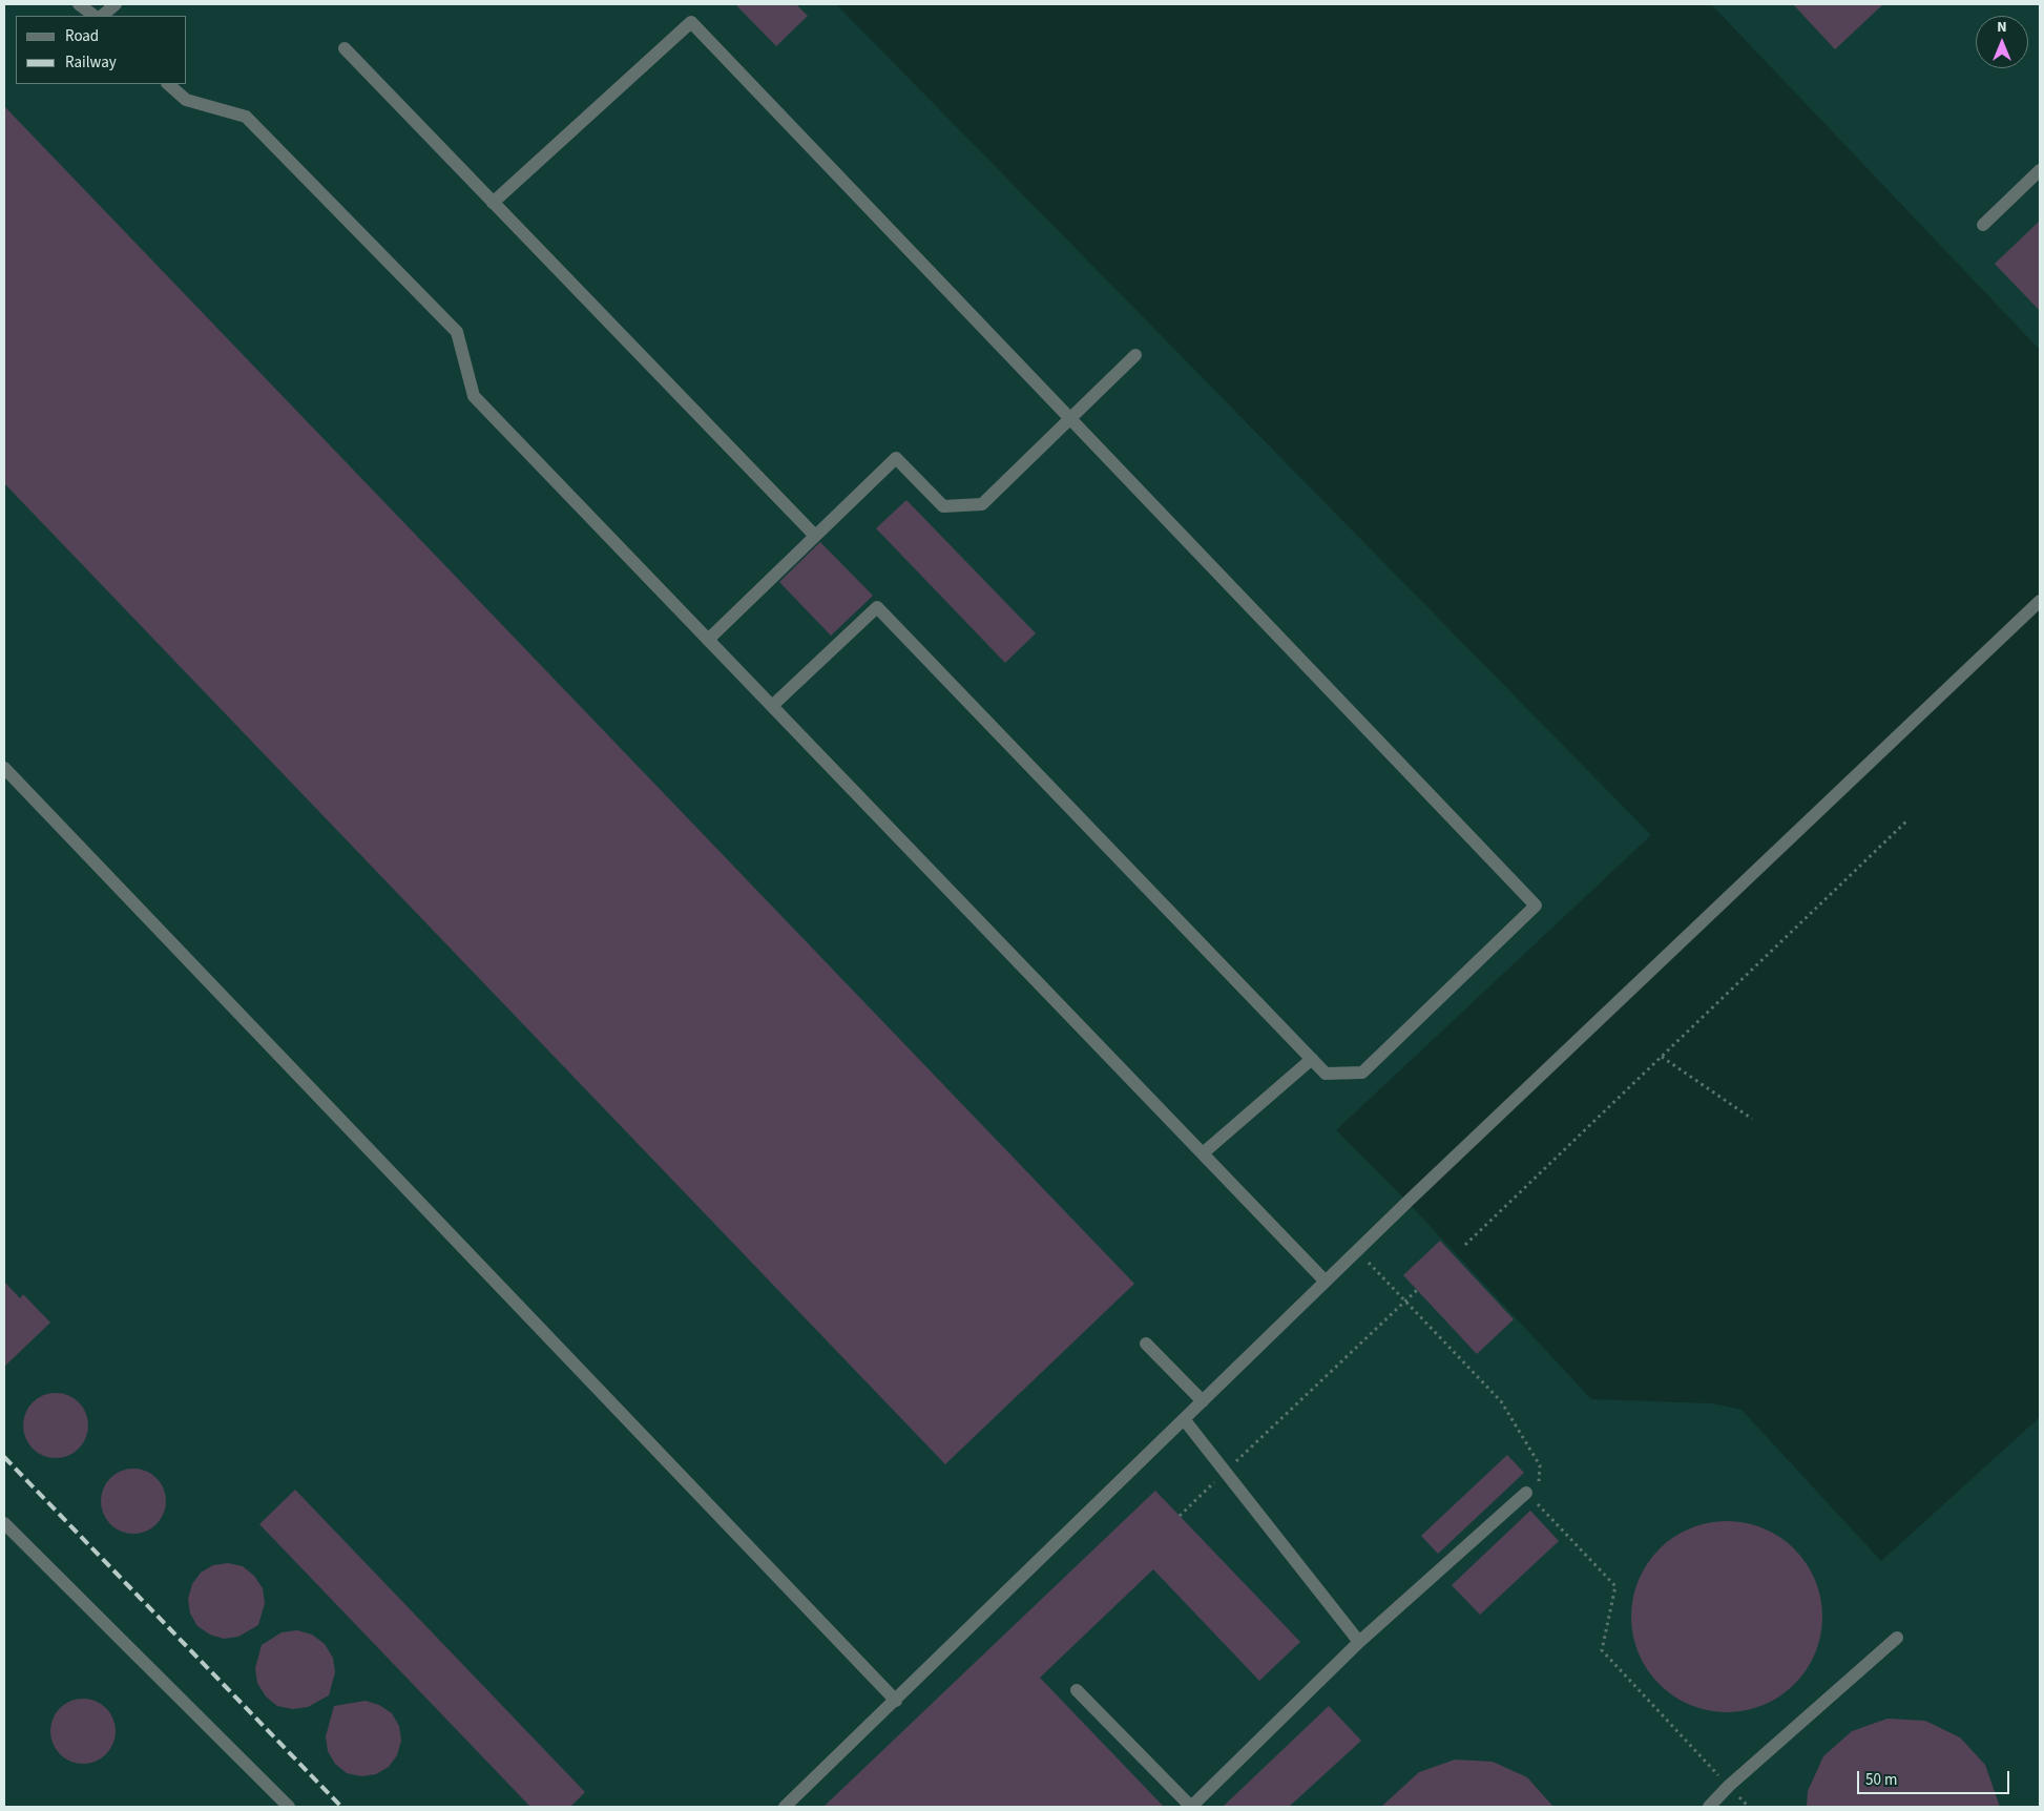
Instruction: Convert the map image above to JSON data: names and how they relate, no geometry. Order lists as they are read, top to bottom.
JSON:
{
  "legend": ["Road", "Railway"],
  "scale_bar": "50 m",
  "north": "top"
}
